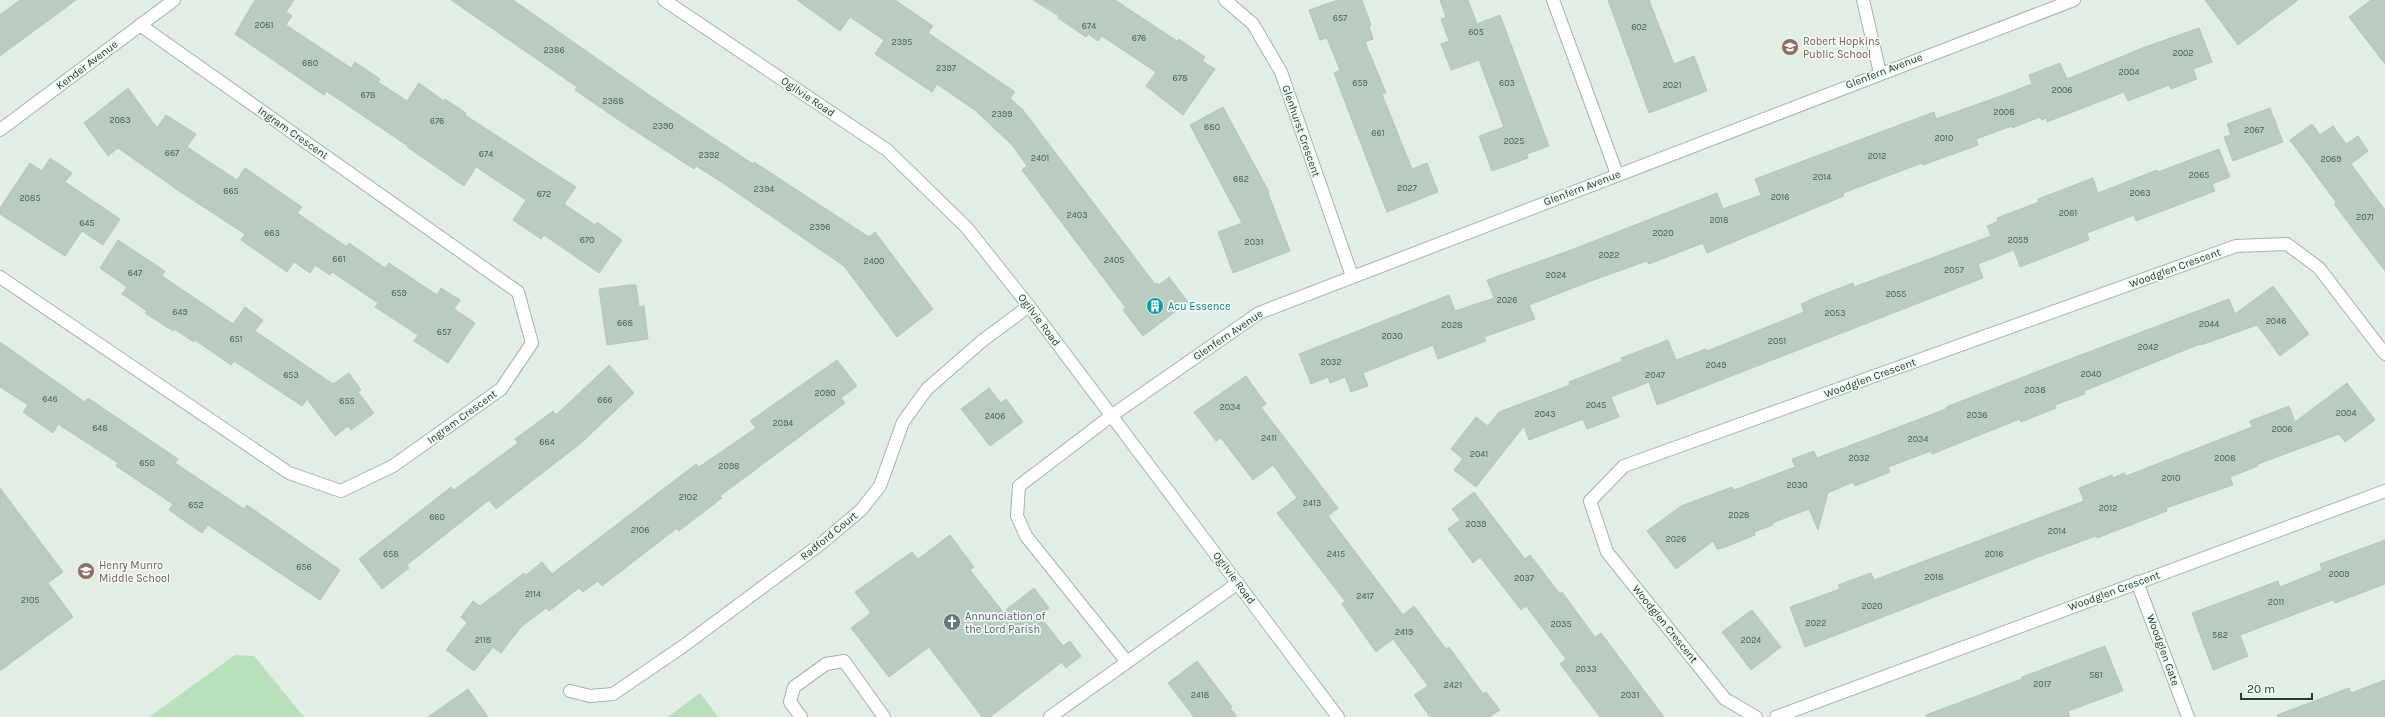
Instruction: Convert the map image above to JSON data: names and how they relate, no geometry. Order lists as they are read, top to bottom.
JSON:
{
  "streets": {
    "street": [
      "Kender Avenue",
      "Glenfern Avenue",
      "Ogilvie Road",
      "Glenhurst Crescent",
      "Ingram Crescent",
      "Woodglen Crescent",
      "Radford Court",
      "Woodglen Gate"
    ]
  },
  "crossings": [
    ["Kender Avenue", "Ingram Crescent"],
    ["Glenfern Avenue", "Ogilvie Road"],
    ["Glenfern Avenue", "Glenhurst Crescent"],
    ["Ogilvie Road", "Radford Court"],
    ["Woodglen Crescent", "Woodglen Gate"]
  ],
  "places": {
    "school or university": ["Robert Hopkins Public School", "Henry Munro Middle School"],
    "building": ["Acu Essence"],
    "church": ["Annunciation of the Lord Parish"]
  },
  "house_numbers": [
    "657",
    "2081",
    "674",
    "602",
    "605",
    "676",
    "2395",
    "2386",
    "2002",
    "680",
    "2397",
    "2004",
    "678",
    "659",
    "603",
    "2021",
    "2006",
    "678",
    "2388",
    "2008",
    "2399",
    "2083",
    "676",
    "2390",
    "680",
    "2067",
    "661",
    "2010",
    "2025",
    "667",
    "674",
    "2392",
    "2012",
    "2401",
    "2069",
    "2065",
    "2014",
    "682",
    "2027",
    "2394",
    "665",
    "2063",
    "672",
    "2016",
    "2085",
    "2061",
    "2403",
    "2071",
    "2018",
    "645",
    "2396",
    "663",
    "2020",
    "670",
    "2059",
    "2031",
    "2022",
    "661",
    "2405",
    "2400",
    "2057",
    "647",
    "2024",
    "659",
    "2055",
    "2026",
    "649",
    "2053",
    "2046",
    "668",
    "2044",
    "2028",
    "657",
    "2030",
    "651",
    "2051",
    "2042",
    "2032",
    "2049",
    "2040",
    "653",
    "2047",
    "2038",
    "2090",
    "646",
    "666",
    "655",
    "2045",
    "2034",
    "2004",
    "2043",
    "2036",
    "2406",
    "2094",
    "648",
    "2006",
    "2411",
    "2034",
    "664",
    "2041",
    "2032",
    "2008",
    "650",
    "2098",
    "2010",
    "2030",
    "2102",
    "2413",
    "652",
    "2012",
    "2028",
    "660",
    "2039",
    "2106",
    "2014",
    "2026",
    "658",
    "2415",
    "2016",
    "656",
    "2009",
    "2018",
    "2037",
    "2114",
    "2417",
    "2105",
    "2011",
    "2020",
    "2022",
    "2035",
    "2419",
    "582",
    "2118",
    "2024",
    "2033",
    "581",
    "2017",
    "2421",
    "2418",
    "2031"
  ],
  "scale_bar": "20 m"
}
